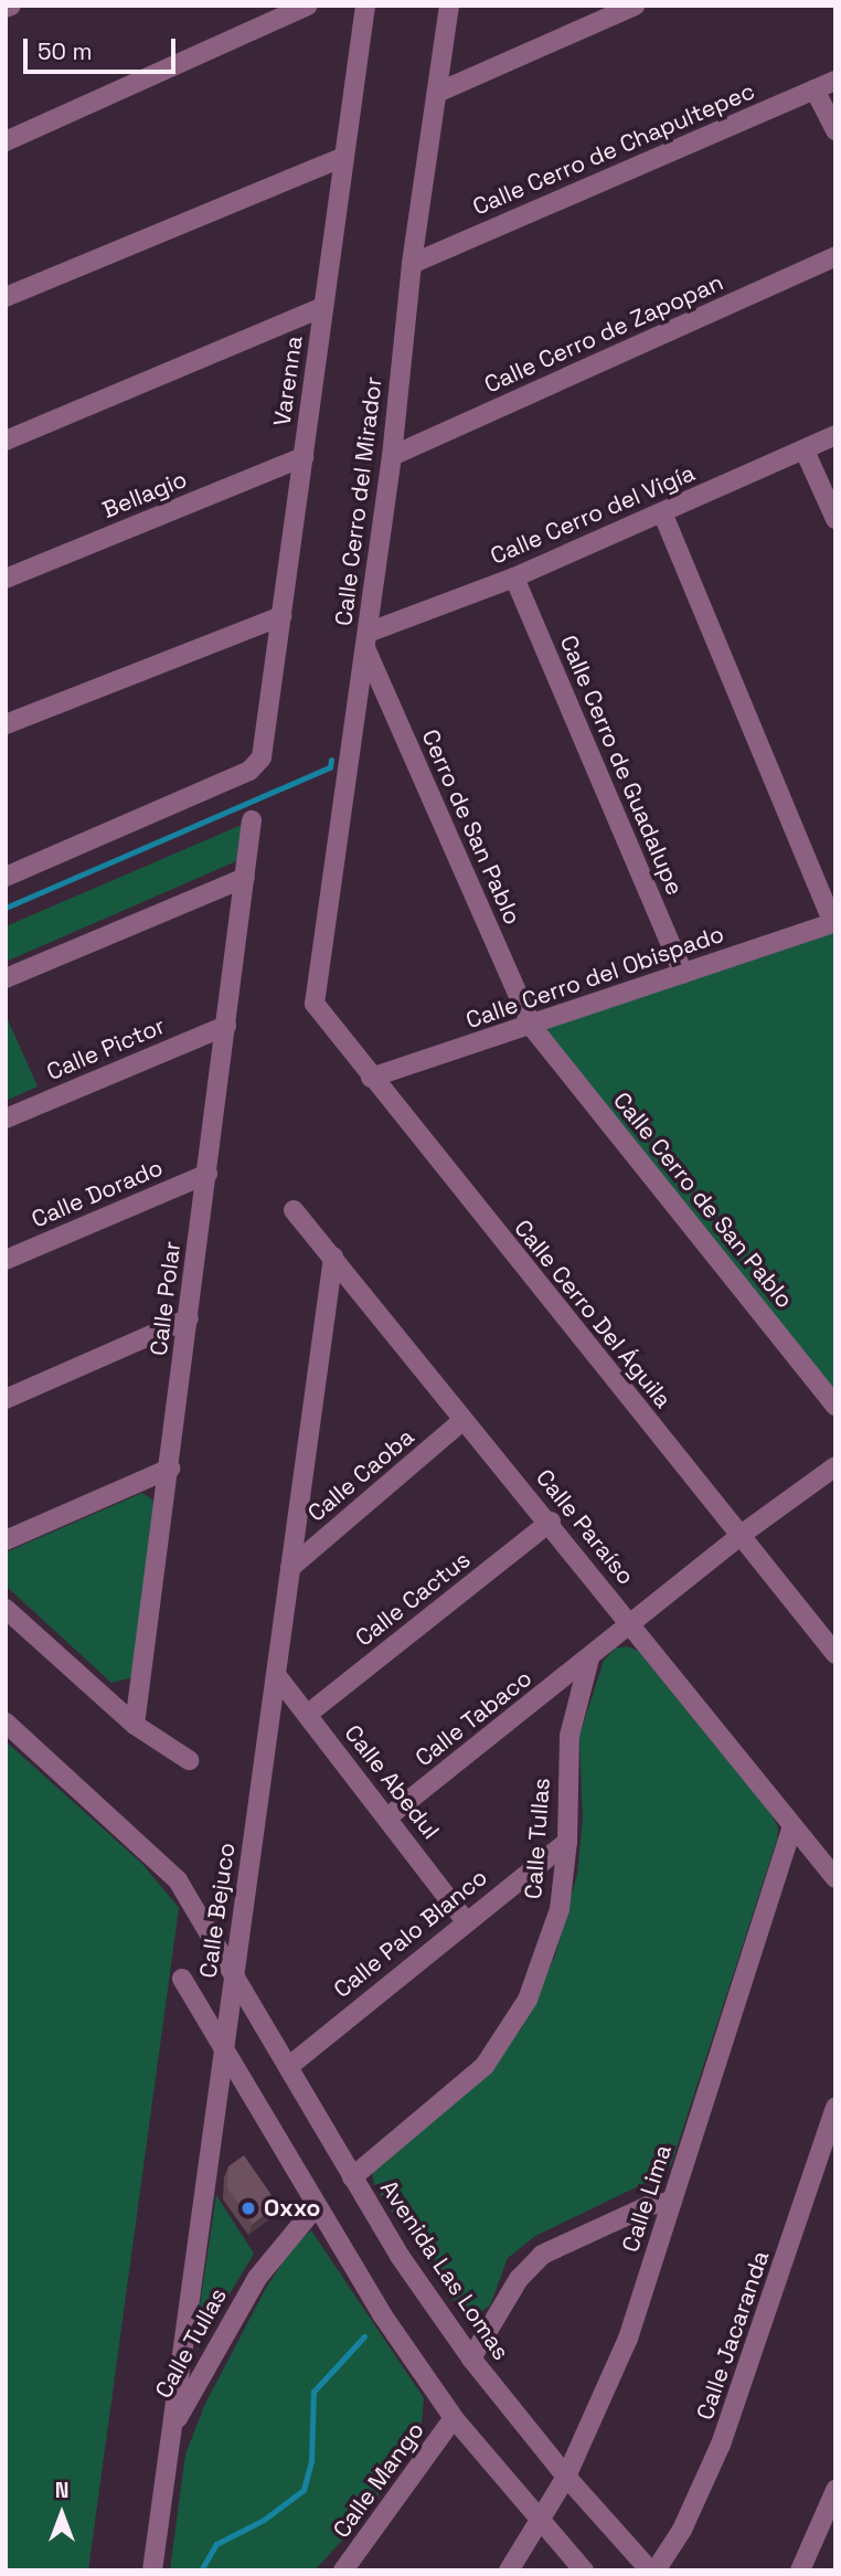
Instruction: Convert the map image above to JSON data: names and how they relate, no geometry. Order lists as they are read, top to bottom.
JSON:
{
  "streets": {
    "street": [
      "Calle Cerro de Chapultepec",
      "Calle Cerro de Zapopan",
      "Varenna",
      "Bellagio",
      "Calle Cerro del Mirador",
      "Calle Cerro del Vigía",
      "Calle Cerro de Guadalupe",
      "Cerro de San Pablo",
      "Calle Cerro del Obispado",
      "Calle Pictor",
      "Calle Dorado",
      "Calle Cerro de San Pablo",
      "Calle Polar",
      "Calle Cerro Del Águila",
      "Calle Caoba",
      "Calle Paraíso",
      "Calle Cactus",
      "Calle Tabaco",
      "Calle Abedul",
      "Calle Tullas",
      "Calle Bejuco",
      "Calle Palo Blanco",
      "Calle Lima",
      "Avenida Las Lomas",
      "Calle Jacaranda",
      "Calle Mango"
    ]
  },
  "crossings": [
    ["Calle Cerro de Chapultepec", "Calle Cerro del Mirador"],
    ["Calle Cerro de Zapopan", "Calle Cerro del Mirador"],
    ["Varenna", "Bellagio"],
    ["Calle Cerro del Mirador", "Calle Cerro del Vigía"],
    ["Calle Cerro del Mirador", "Cerro de San Pablo"],
    ["Calle Cerro del Mirador", "Calle Cerro Del Águila"],
    ["Calle Cerro del Vigía", "Calle Cerro de Guadalupe"],
    ["Calle Cerro del Vigía", "Cerro de San Pablo"],
    ["Calle Cerro de Guadalupe", "Calle Cerro del Obispado"],
    ["Cerro de San Pablo", "Calle Cerro del Obispado"],
    ["Cerro de San Pablo", "Calle Cerro de San Pablo"],
    ["Calle Cerro del Obispado", "Calle Cerro de San Pablo"],
    ["Calle Cerro del Obispado", "Calle Cerro Del Águila"],
    ["Calle Pictor", "Calle Polar"],
    ["Calle Dorado", "Calle Polar"],
    ["Calle Cerro Del Águila", "Calle Tabaco"],
    ["Calle Caoba", "Calle Paraíso"],
    ["Calle Caoba", "Calle Bejuco"],
    ["Calle Paraíso", "Calle Cactus"],
    ["Calle Paraíso", "Calle Tabaco"],
    ["Calle Paraíso", "Calle Bejuco"],
    ["Calle Paraíso", "Calle Lima"],
    ["Calle Cactus", "Calle Abedul"],
    ["Calle Tabaco", "Calle Abedul"],
    ["Calle Tabaco", "Calle Tullas"],
    ["Calle Abedul", "Calle Bejuco"],
    ["Calle Abedul", "Calle Palo Blanco"],
    ["Calle Tullas", "Calle Bejuco"],
    ["Calle Tullas", "Calle Palo Blanco"],
    ["Calle Tullas", "Avenida Las Lomas"],
    ["Calle Bejuco", "Avenida Las Lomas"],
    ["Calle Palo Blanco", "Avenida Las Lomas"],
    ["Calle Lima", "Avenida Las Lomas"],
    ["Avenida Las Lomas", "Calle Jacaranda"]
  ],
  "places": ["Oxxo"],
  "scale_bar": "50 m",
  "north": "top"
}
